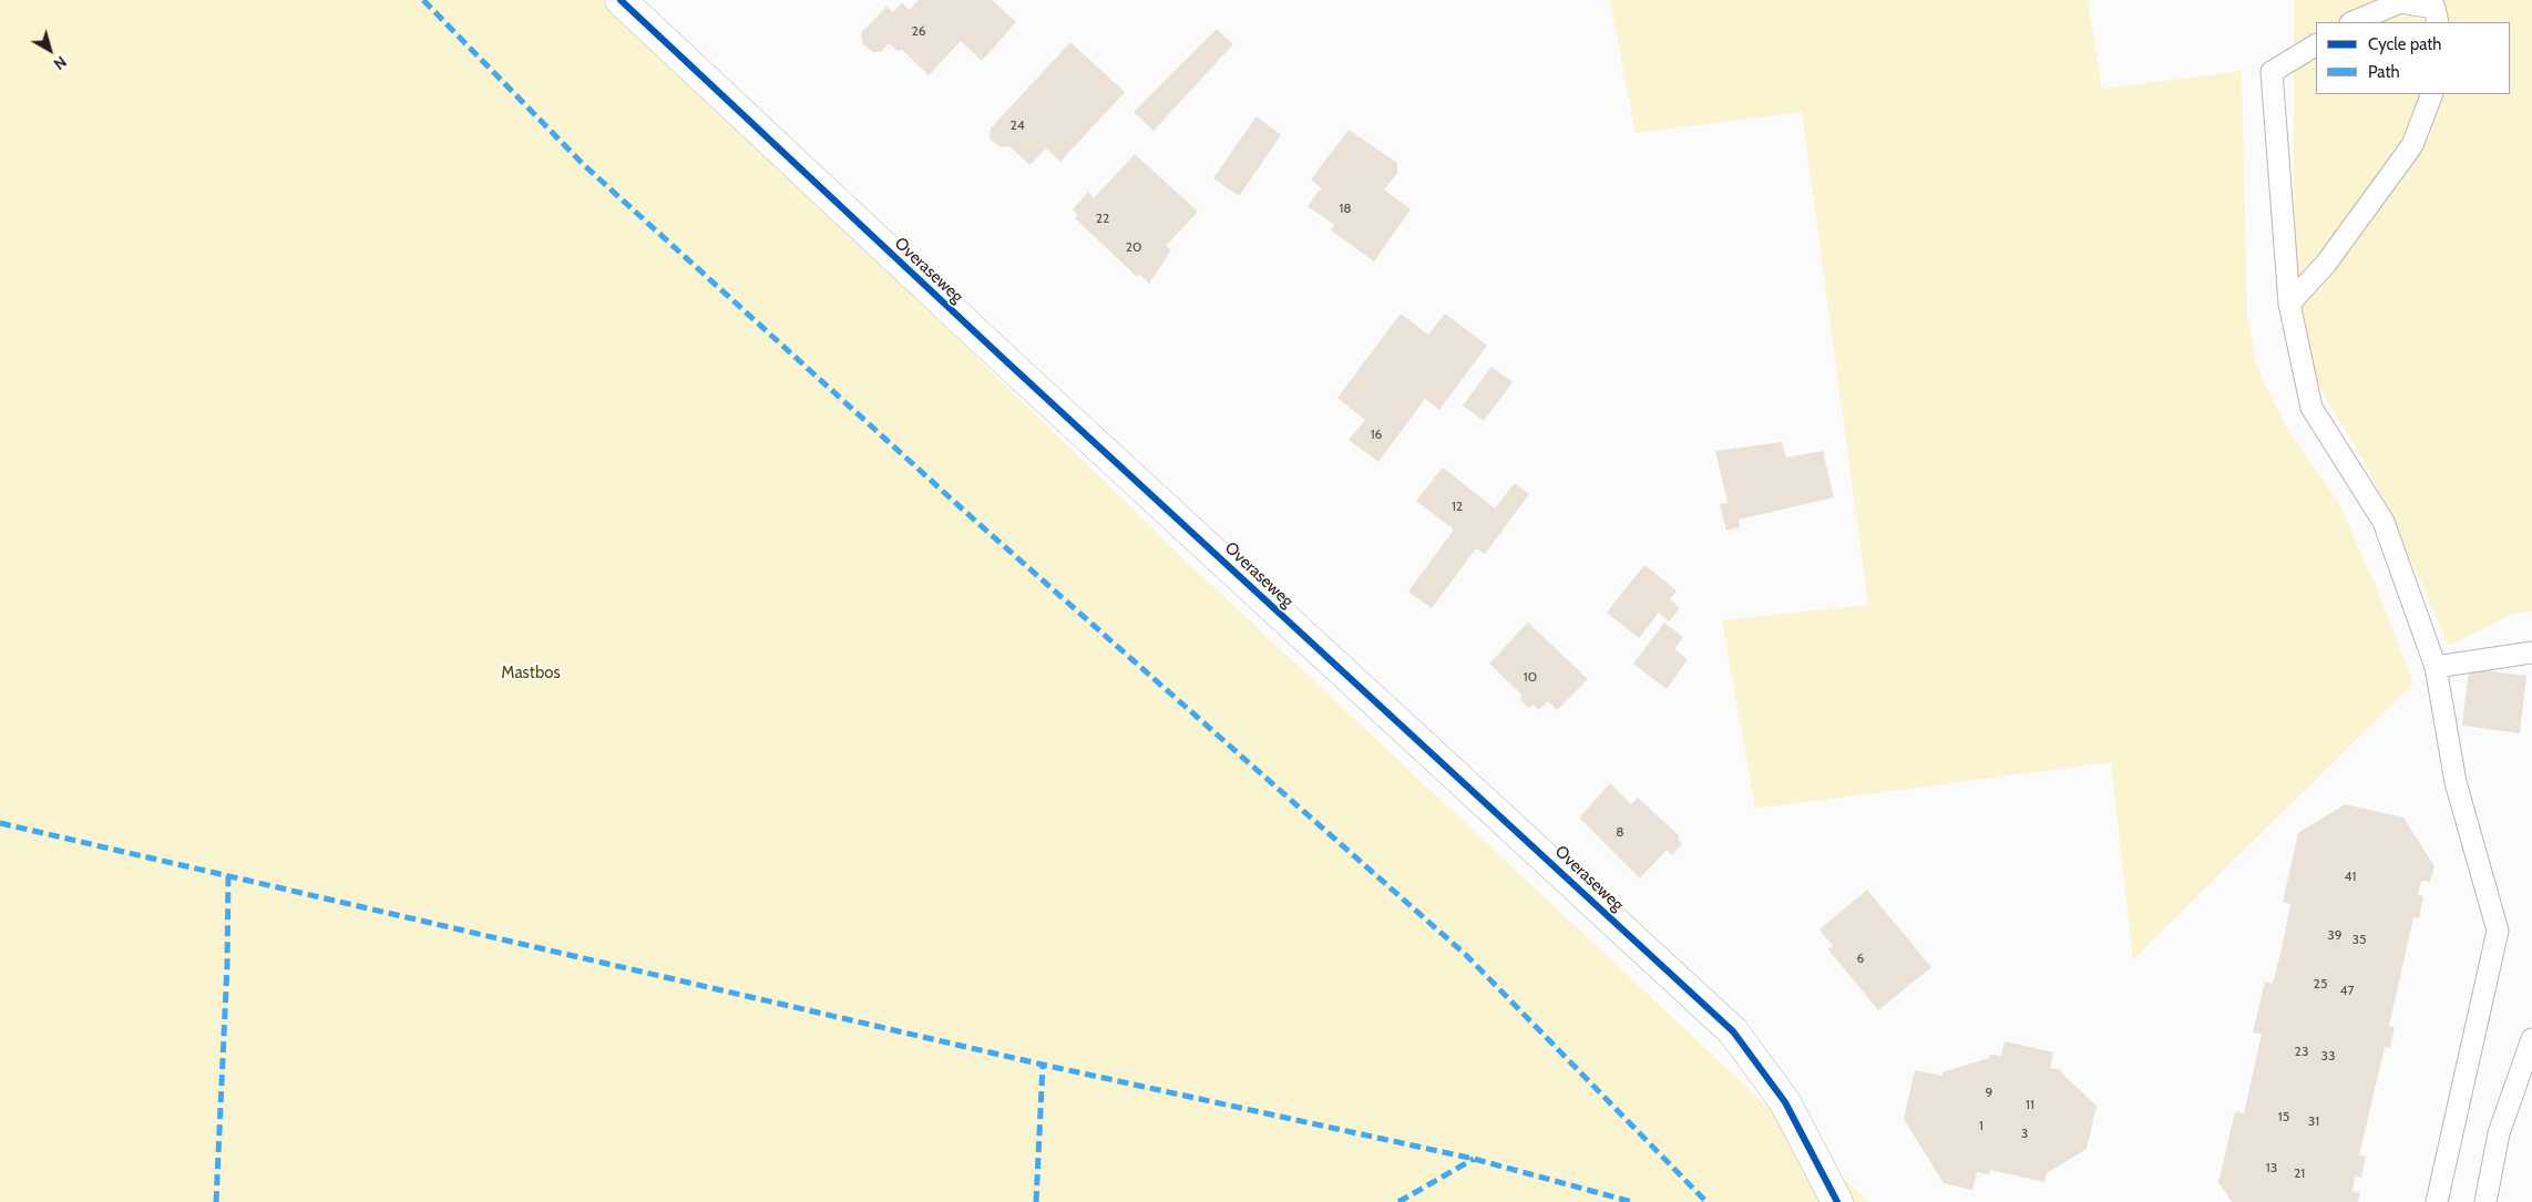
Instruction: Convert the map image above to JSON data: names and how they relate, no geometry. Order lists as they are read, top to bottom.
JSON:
{
  "streets": {
    "street": ["Overaseweg"]
  },
  "parks": ["Mastbos"],
  "house_numbers": [
    "26",
    "24",
    "18",
    "22",
    "20",
    "16",
    "12",
    "10",
    "8",
    "41",
    "39",
    "35",
    "6",
    "25",
    "47",
    "23",
    "33",
    "9",
    "11",
    "15",
    "31",
    "1",
    "3",
    "13",
    "21"
  ],
  "legend": ["Cycle path", "Path"],
  "north": "bottom right"
}
